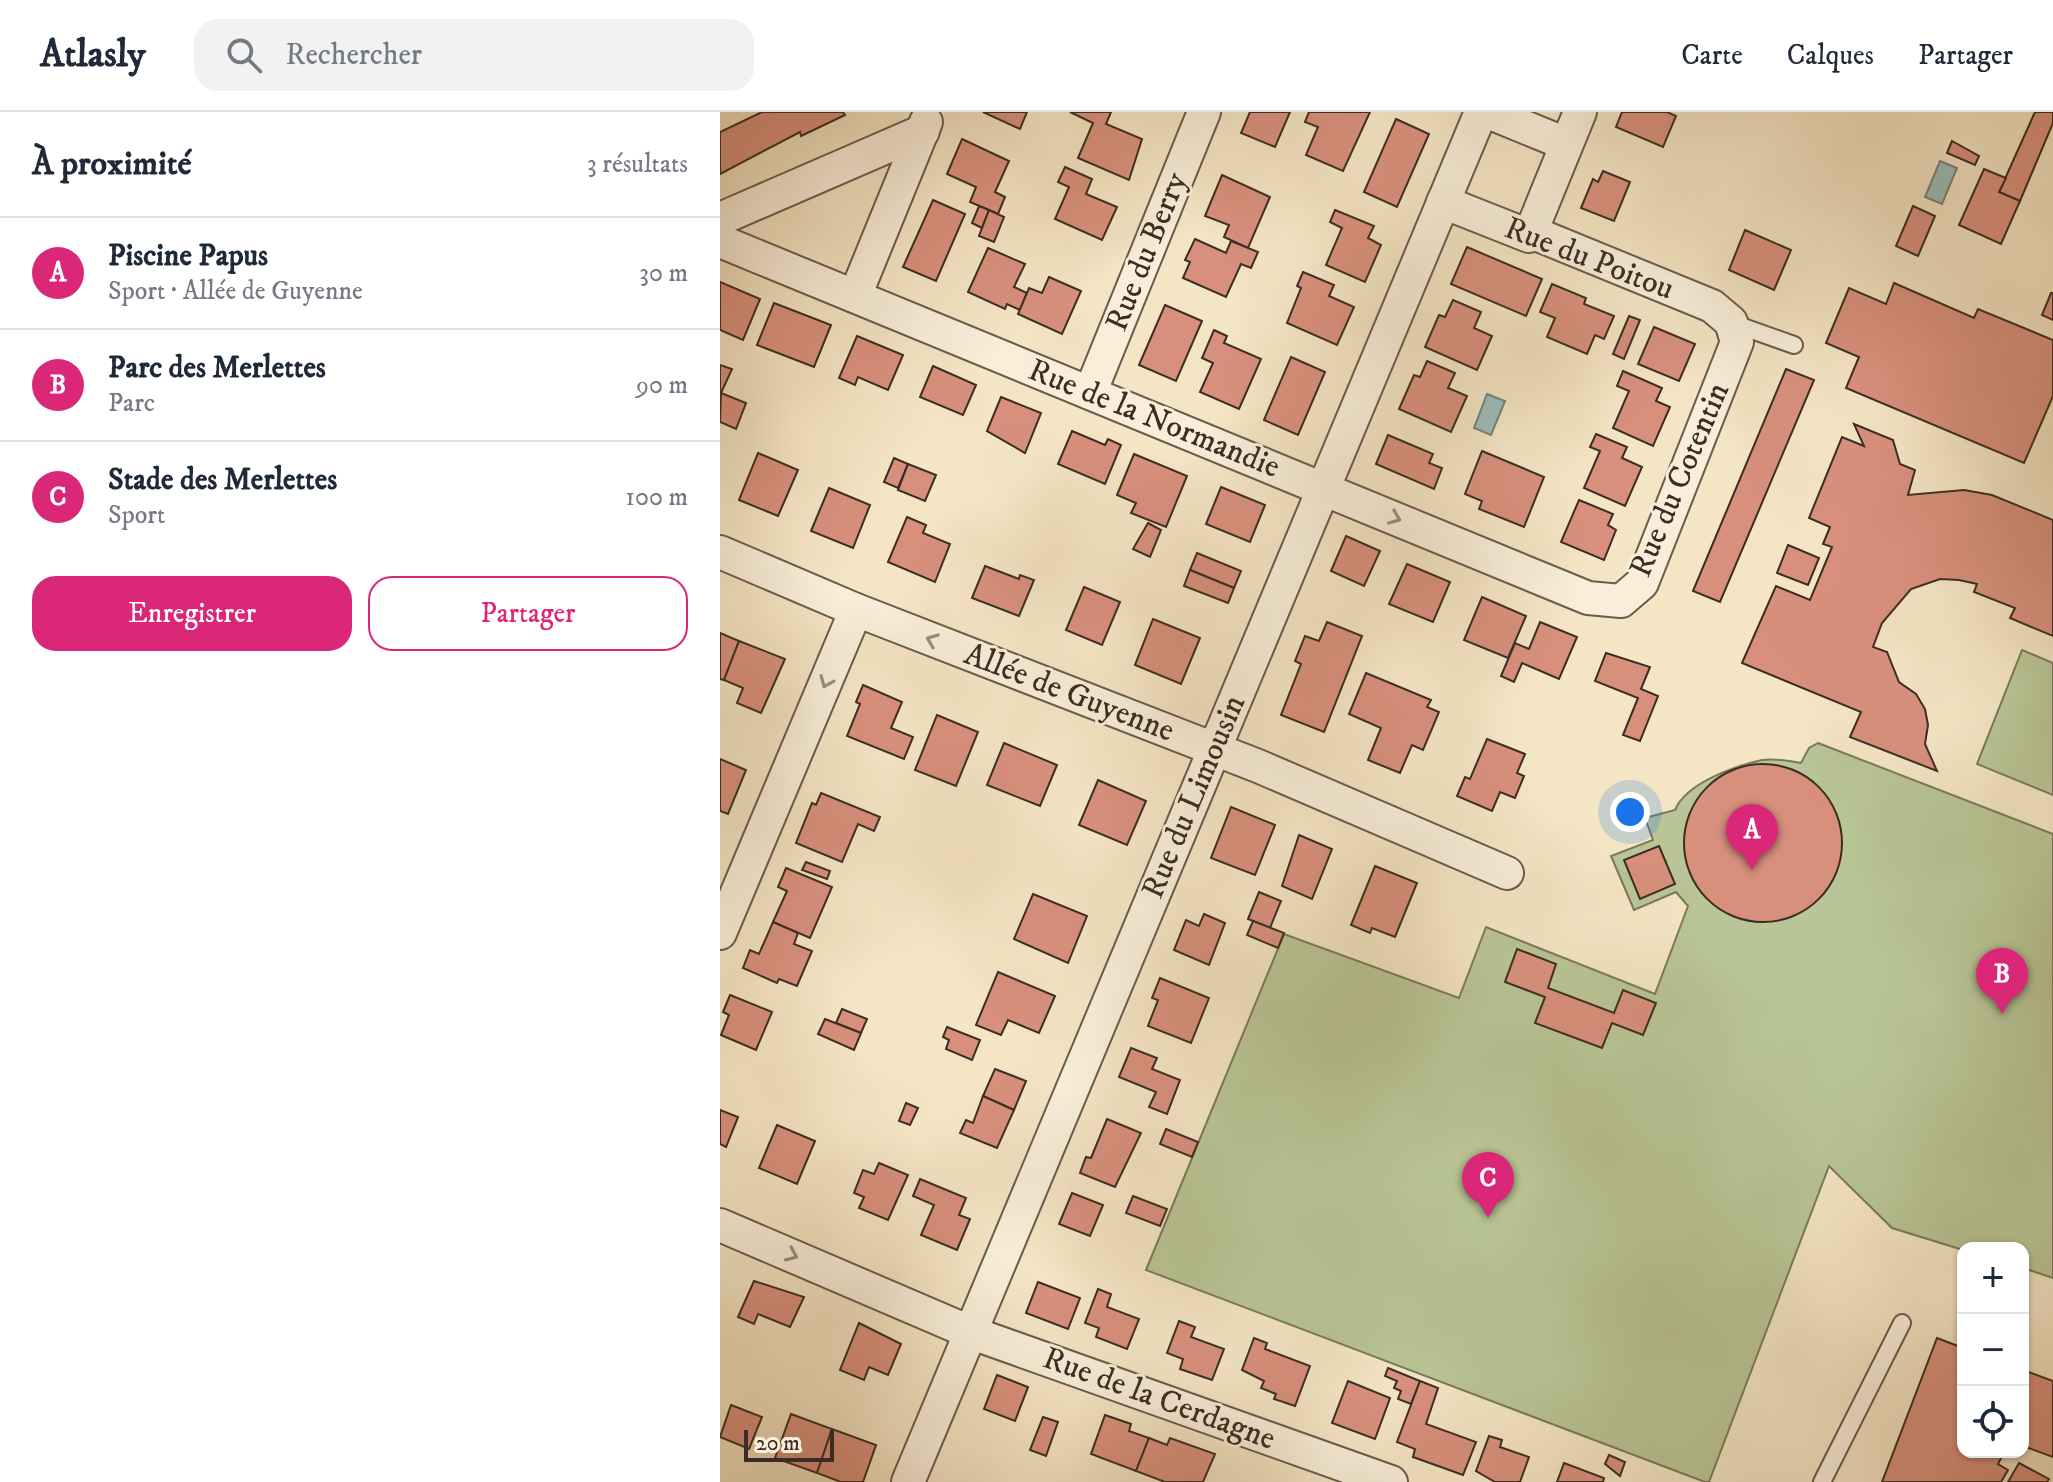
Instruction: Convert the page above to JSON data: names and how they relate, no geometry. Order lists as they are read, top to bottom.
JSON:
{
  "streets": {
    "street": [
      "Rue du Berry",
      "Rue du Poitou",
      "Rue de la Normandie",
      "Rue du Cotentin",
      "Allée de Guyenne",
      "Rue du Limousin",
      "Rue de la Cerdagne"
    ]
  },
  "crossings": [
    ["Rue du Berry", "Rue de la Normandie"],
    ["Rue du Poitou", "Rue du Cotentin"],
    ["Rue du Poitou", "Rue du Limousin"],
    ["Rue de la Normandie", "Rue du Cotentin"],
    ["Rue de la Normandie", "Rue du Limousin"],
    ["Allée de Guyenne", "Rue du Limousin"],
    ["Rue du Limousin", "Rue de la Cerdagne"]
  ],
  "one_way": ["Allée de Guyenne", "Rue de la Cerdagne"],
  "scale_bar": "20 m",
  "page": {
    "header": "Atlasly",
    "search": "Rechercher",
    "nav": ["Carte", "Calques", "Partager"],
    "heading": ["À proximité", "3 résultats"],
    "list": [
      {
        "mark": "A",
        "name": "Piscine Papus",
        "note": "Sport · Allée de Guyenne",
        "value": "30 m"
      },
      {
        "mark": "B",
        "name": "Parc des Merlettes",
        "note": "Parc",
        "value": "90 m"
      },
      {
        "mark": "C",
        "name": "Stade des Merlettes",
        "note": "Sport",
        "value": "100 m"
      }
    ],
    "buttons": ["Enregistrer", "Partager"],
    "pins": ["A", "B", "C"],
    "map_buttons": ["+", "−"],
    "scale": "20 m"
  }
}
